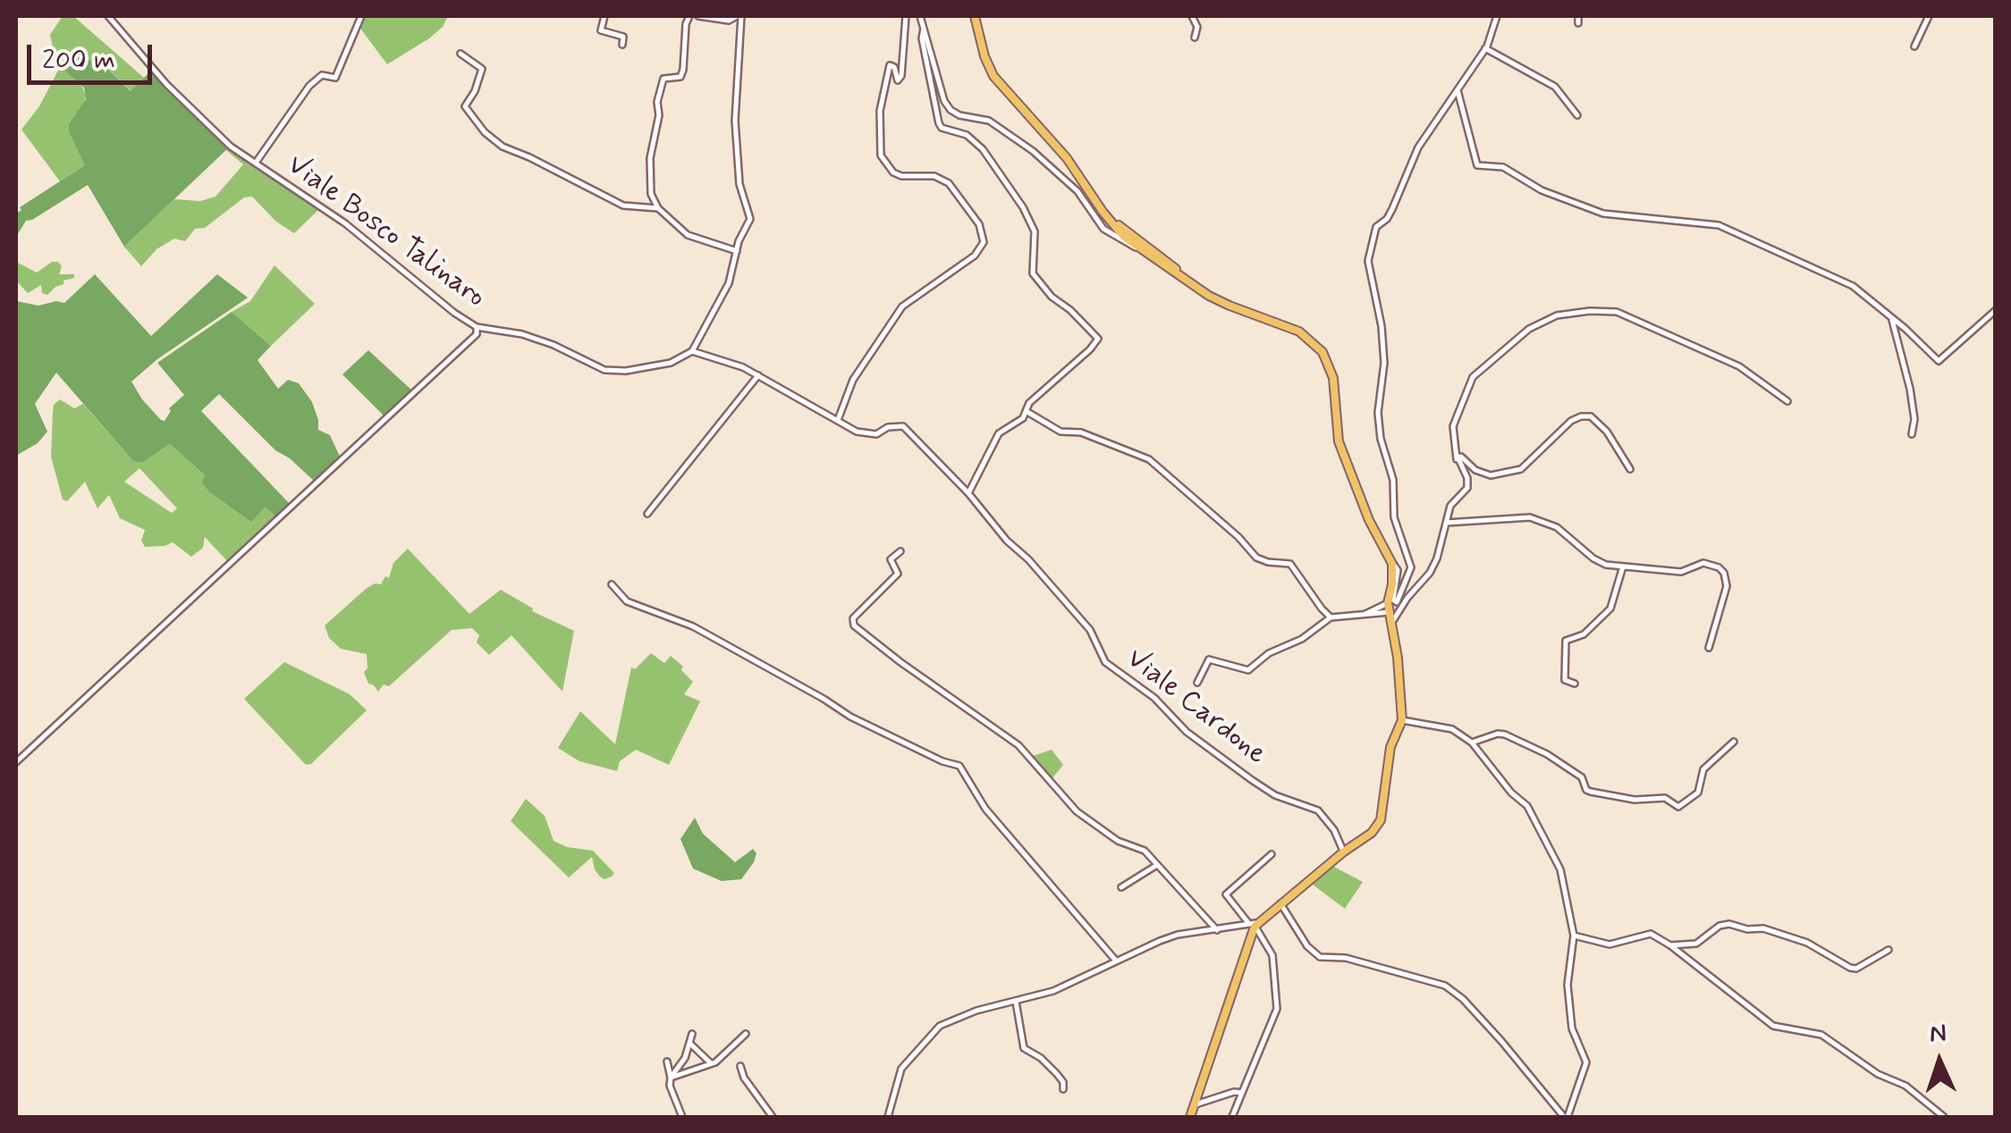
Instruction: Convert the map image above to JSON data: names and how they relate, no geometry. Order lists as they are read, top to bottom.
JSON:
{
  "streets": {
    "street": ["Viale Bosco Talinaro", "Viale Cardone"]
  },
  "scale_bar": "200 m",
  "north": "top"
}
